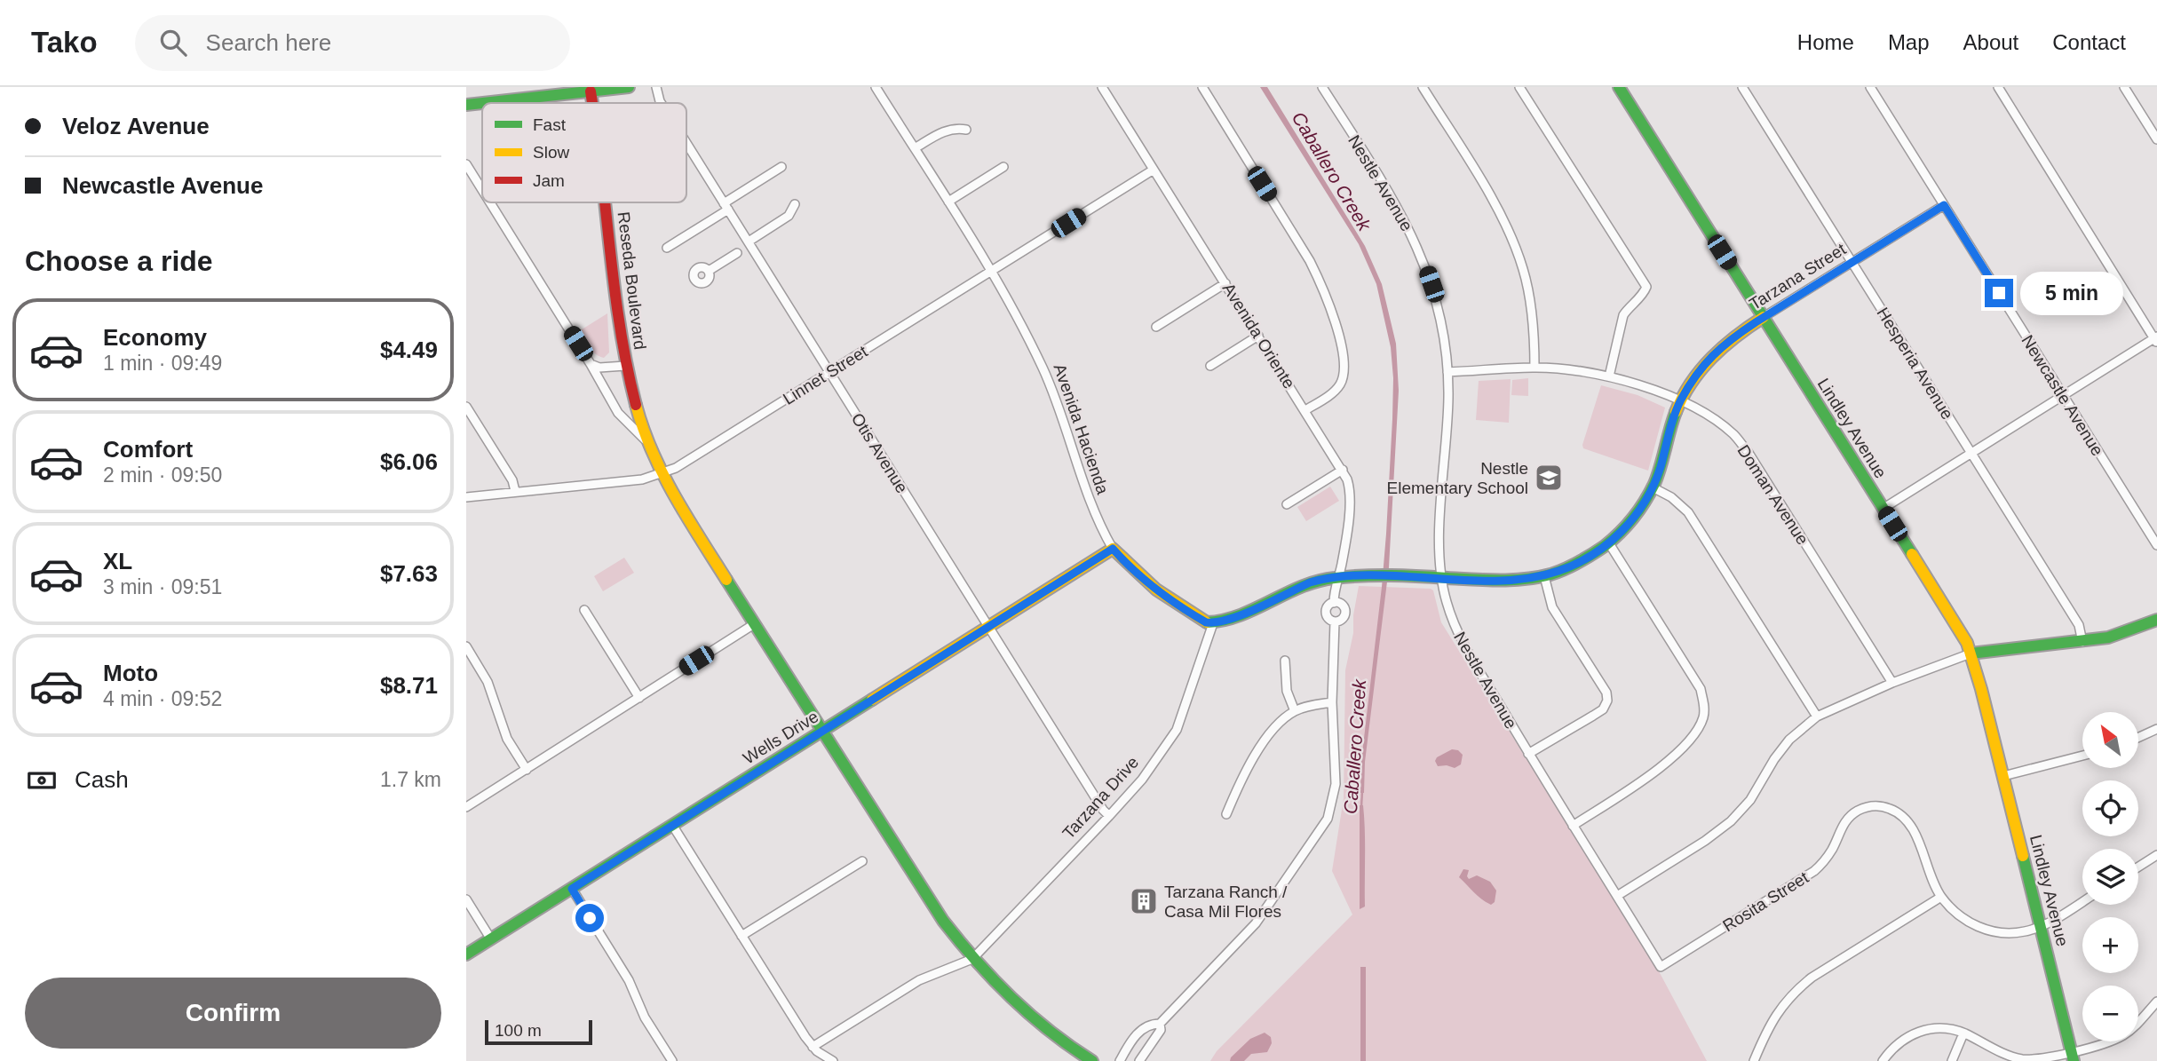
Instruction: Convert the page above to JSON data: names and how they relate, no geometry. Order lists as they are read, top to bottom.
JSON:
{
  "streets": {
    "street": [
      "Nestle Avenue",
      "Tarzana Street",
      "Reseda Boulevard",
      "Avenida Oriente",
      "Hesperia Avenue",
      "Linnet Street",
      "Newcastle Avenue",
      "Lindley Avenue",
      "Avenida Hacienda",
      "Otis Avenue",
      "Doman Avenue",
      "Wells Drive",
      "Tarzana Drive",
      "Rosita Street"
    ]
  },
  "crossings": [
    ["Nestle Avenue", "Tarzana Street"],
    ["Nestle Avenue", "Doman Avenue"],
    ["Nestle Avenue", "Rosita Street"],
    ["Tarzana Street", "Avenida Oriente"],
    ["Tarzana Street", "Hesperia Avenue"],
    ["Tarzana Street", "Newcastle Avenue"],
    ["Tarzana Street", "Lindley Avenue"],
    ["Tarzana Street", "Doman Avenue"],
    ["Reseda Boulevard", "Linnet Street"],
    ["Reseda Boulevard", "Wells Drive"],
    ["Reseda Boulevard", "Tarzana Drive"],
    ["Avenida Oriente", "Linnet Street"],
    ["Linnet Street", "Avenida Hacienda"],
    ["Linnet Street", "Otis Avenue"],
    ["Lindley Avenue", "Rosita Street"],
    ["Avenida Hacienda", "Wells Drive"],
    ["Avenida Hacienda", "Tarzana Drive"],
    ["Otis Avenue", "Wells Drive"],
    ["Otis Avenue", "Tarzana Drive"]
  ],
  "water": ["Caballero Creek"],
  "places": {
    "school or university": ["Nestle Elementary School"],
    "building": ["Tarzana Ranch / Casa Mil Flores"]
  },
  "legend": ["Fast", "Slow", "Jam"],
  "scale_bar": "100 m",
  "north": "top left",
  "page": {
    "header": "Tako",
    "search": "Search here",
    "nav": [
      "Home",
      "Map",
      "About",
      "Contact"
    ],
    "banner": ["Veloz Avenue", "Newcastle Avenue"],
    "heading": "Choose a ride",
    "bubble": "5 min",
    "list": [
      {
        "name": "Economy",
        "note": "1 min · 09:49",
        "value": "$4.49"
      },
      {
        "name": "Comfort",
        "note": "2 min · 09:50",
        "value": "$6.06"
      },
      {
        "name": "XL",
        "note": "3 min · 09:51",
        "value": "$7.63"
      },
      {
        "name": "Moto",
        "note": "4 min · 09:52",
        "value": "$8.71"
      }
    ],
    "map_buttons": ["+", "−"],
    "pay": ["Cash", "1.7 km"],
    "buttons": "Confirm",
    "scale": "100 m"
  }
}
